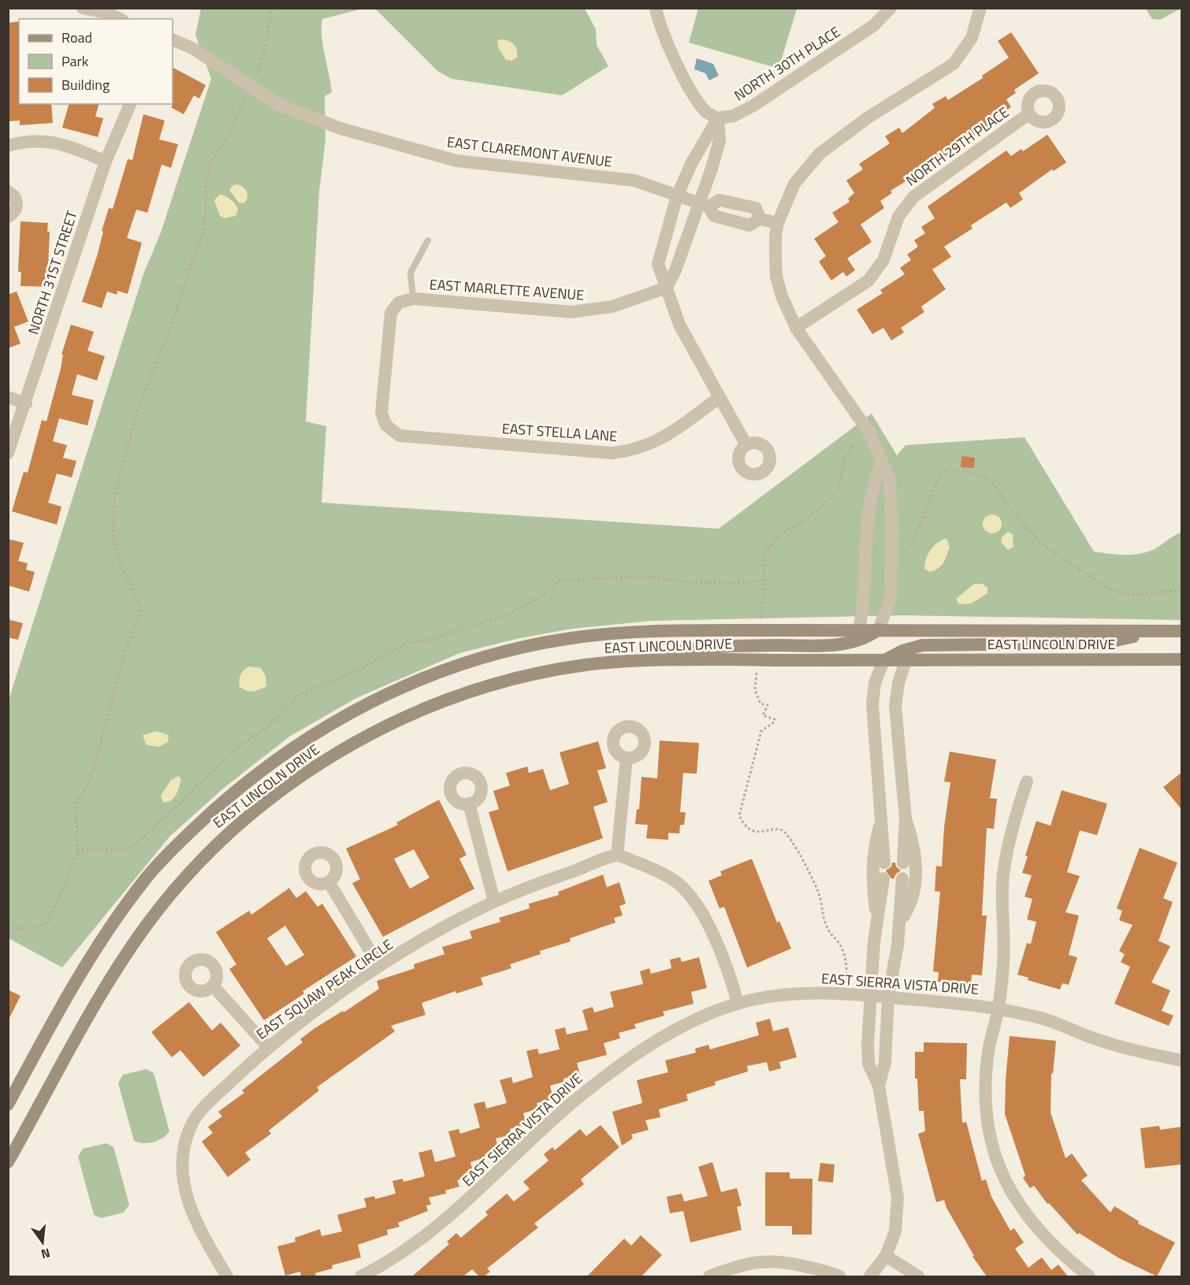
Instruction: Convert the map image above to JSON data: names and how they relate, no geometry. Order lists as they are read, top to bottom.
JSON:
{
  "streets": {
    "main road": ["EAST LINCOLN DRIVE"],
    "street": [
      "NORTH 30TH PLACE",
      "NORTH 29TH PLACE",
      "EAST CLAREMONT AVENUE",
      "NORTH 31ST STREET",
      "EAST MARLETTE AVENUE",
      "EAST STELLA LANE",
      "EAST SIERRA VISTA DRIVE",
      "EAST SQUAW PEAK CIRCLE"
    ]
  },
  "crossings": [
    ["EAST MARLETTE AVENUE", "EAST STELLA LANE"]
  ],
  "legend": ["Road", "Park", "Building"],
  "north": "bottom"
}
